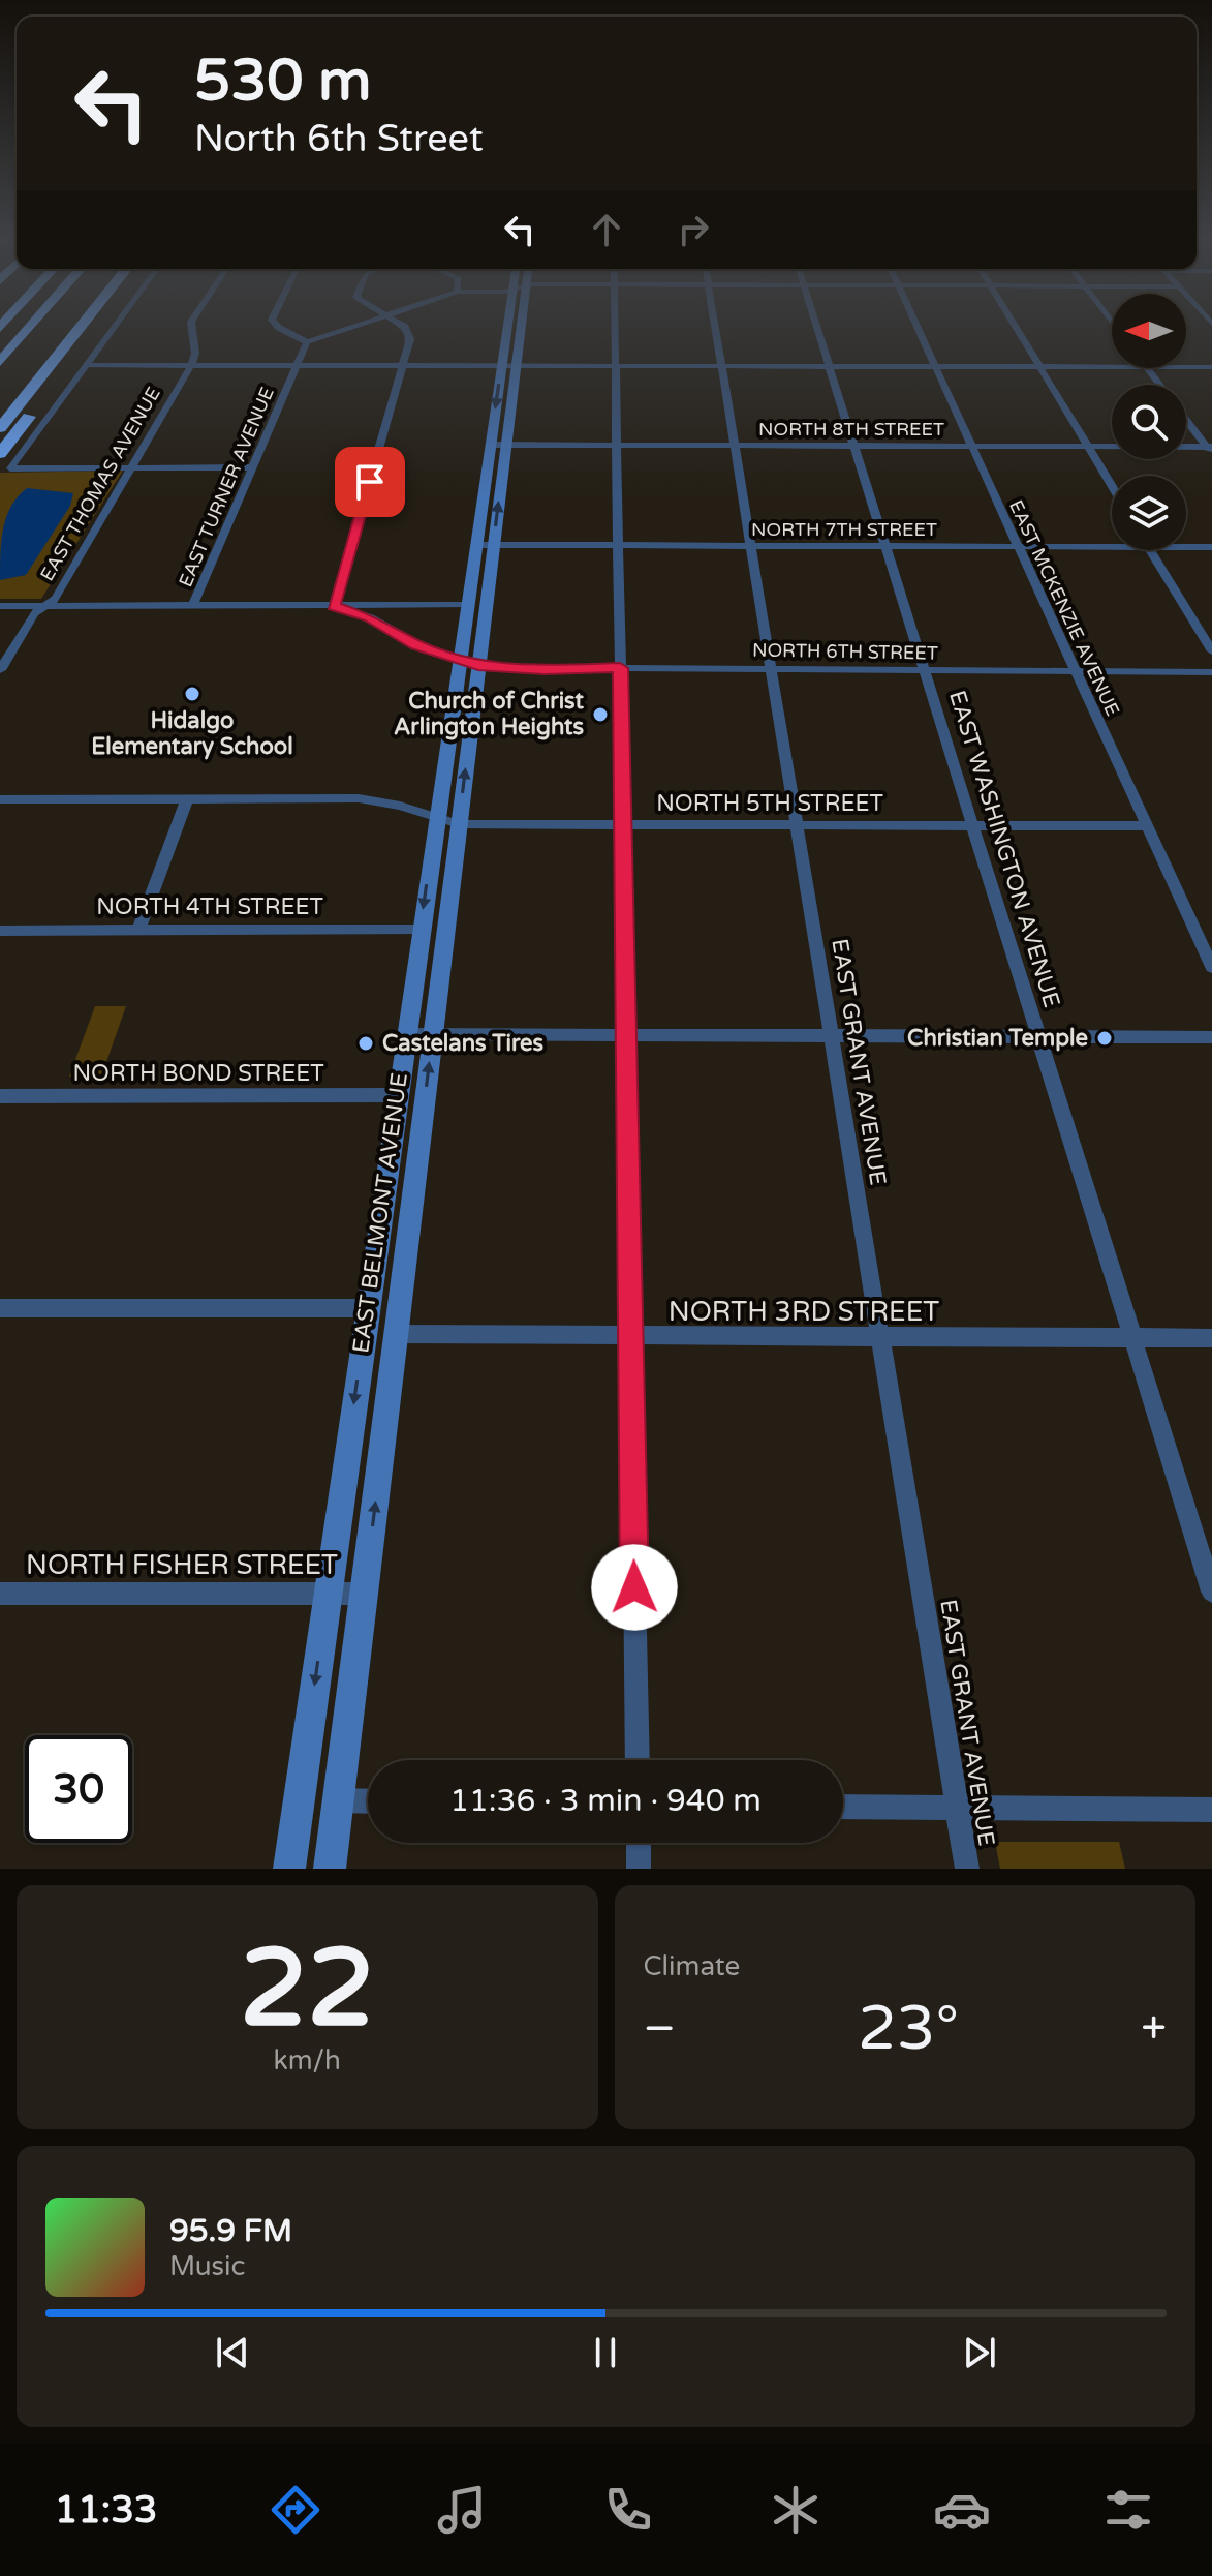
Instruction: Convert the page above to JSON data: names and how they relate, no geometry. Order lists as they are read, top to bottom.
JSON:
{
  "streets": {
    "main road": ["EAST BELMONT AVENUE"],
    "street": [
      "NORTH 8TH STREET",
      "EAST THOMAS AVENUE",
      "EAST TURNER AVENUE",
      "NORTH 7TH STREET",
      "EAST MCKENZIE AVENUE",
      "NORTH 6TH STREET",
      "NORTH 5TH STREET",
      "EAST WASHINGTON AVENUE",
      "NORTH 4TH STREET",
      "EAST GRANT AVENUE",
      "NORTH BOND STREET",
      "NORTH 3RD STREET",
      "NORTH FISHER STREET"
    ]
  },
  "crossings": [
    ["NORTH 8TH STREET", "EAST MCKENZIE AVENUE"],
    ["NORTH 8TH STREET", "EAST WASHINGTON AVENUE"],
    ["NORTH 8TH STREET", "EAST GRANT AVENUE"],
    ["NORTH 8TH STREET", "EAST BELMONT AVENUE"],
    ["NORTH 7TH STREET", "EAST MCKENZIE AVENUE"],
    ["NORTH 7TH STREET", "EAST WASHINGTON AVENUE"],
    ["NORTH 7TH STREET", "EAST GRANT AVENUE"],
    ["NORTH 7TH STREET", "EAST BELMONT AVENUE"],
    ["EAST MCKENZIE AVENUE", "NORTH 6TH STREET"],
    ["EAST MCKENZIE AVENUE", "NORTH 5TH STREET"],
    ["NORTH 6TH STREET", "EAST WASHINGTON AVENUE"],
    ["NORTH 6TH STREET", "EAST GRANT AVENUE"],
    ["NORTH 6TH STREET", "EAST BELMONT AVENUE"],
    ["NORTH 5TH STREET", "EAST WASHINGTON AVENUE"],
    ["NORTH 5TH STREET", "EAST GRANT AVENUE"],
    ["NORTH 5TH STREET", "EAST BELMONT AVENUE"],
    ["EAST WASHINGTON AVENUE", "NORTH 3RD STREET"],
    ["NORTH 4TH STREET", "EAST BELMONT AVENUE"],
    ["EAST GRANT AVENUE", "NORTH 3RD STREET"],
    ["NORTH BOND STREET", "EAST BELMONT AVENUE"],
    ["EAST BELMONT AVENUE", "NORTH 3RD STREET"],
    ["EAST BELMONT AVENUE", "NORTH FISHER STREET"]
  ],
  "places": [
    "Hidalgo Elementary School",
    "Church of Christ Arlington Heights",
    "Christian Temple",
    "Castelans Tires"
  ],
  "north": "left",
  "page": {
    "turn": ["530 m", "North 6th Street"],
    "limit": "30",
    "trip": "11:36 · 3 min · 940 m",
    "tile": [
      ["22", "km/h"],
      "Climate"
    ],
    "heat": ["−", "23°", "+"],
    "song": ["95.9 FM", "Music"],
    "tabs": "11:33"
  }
}
